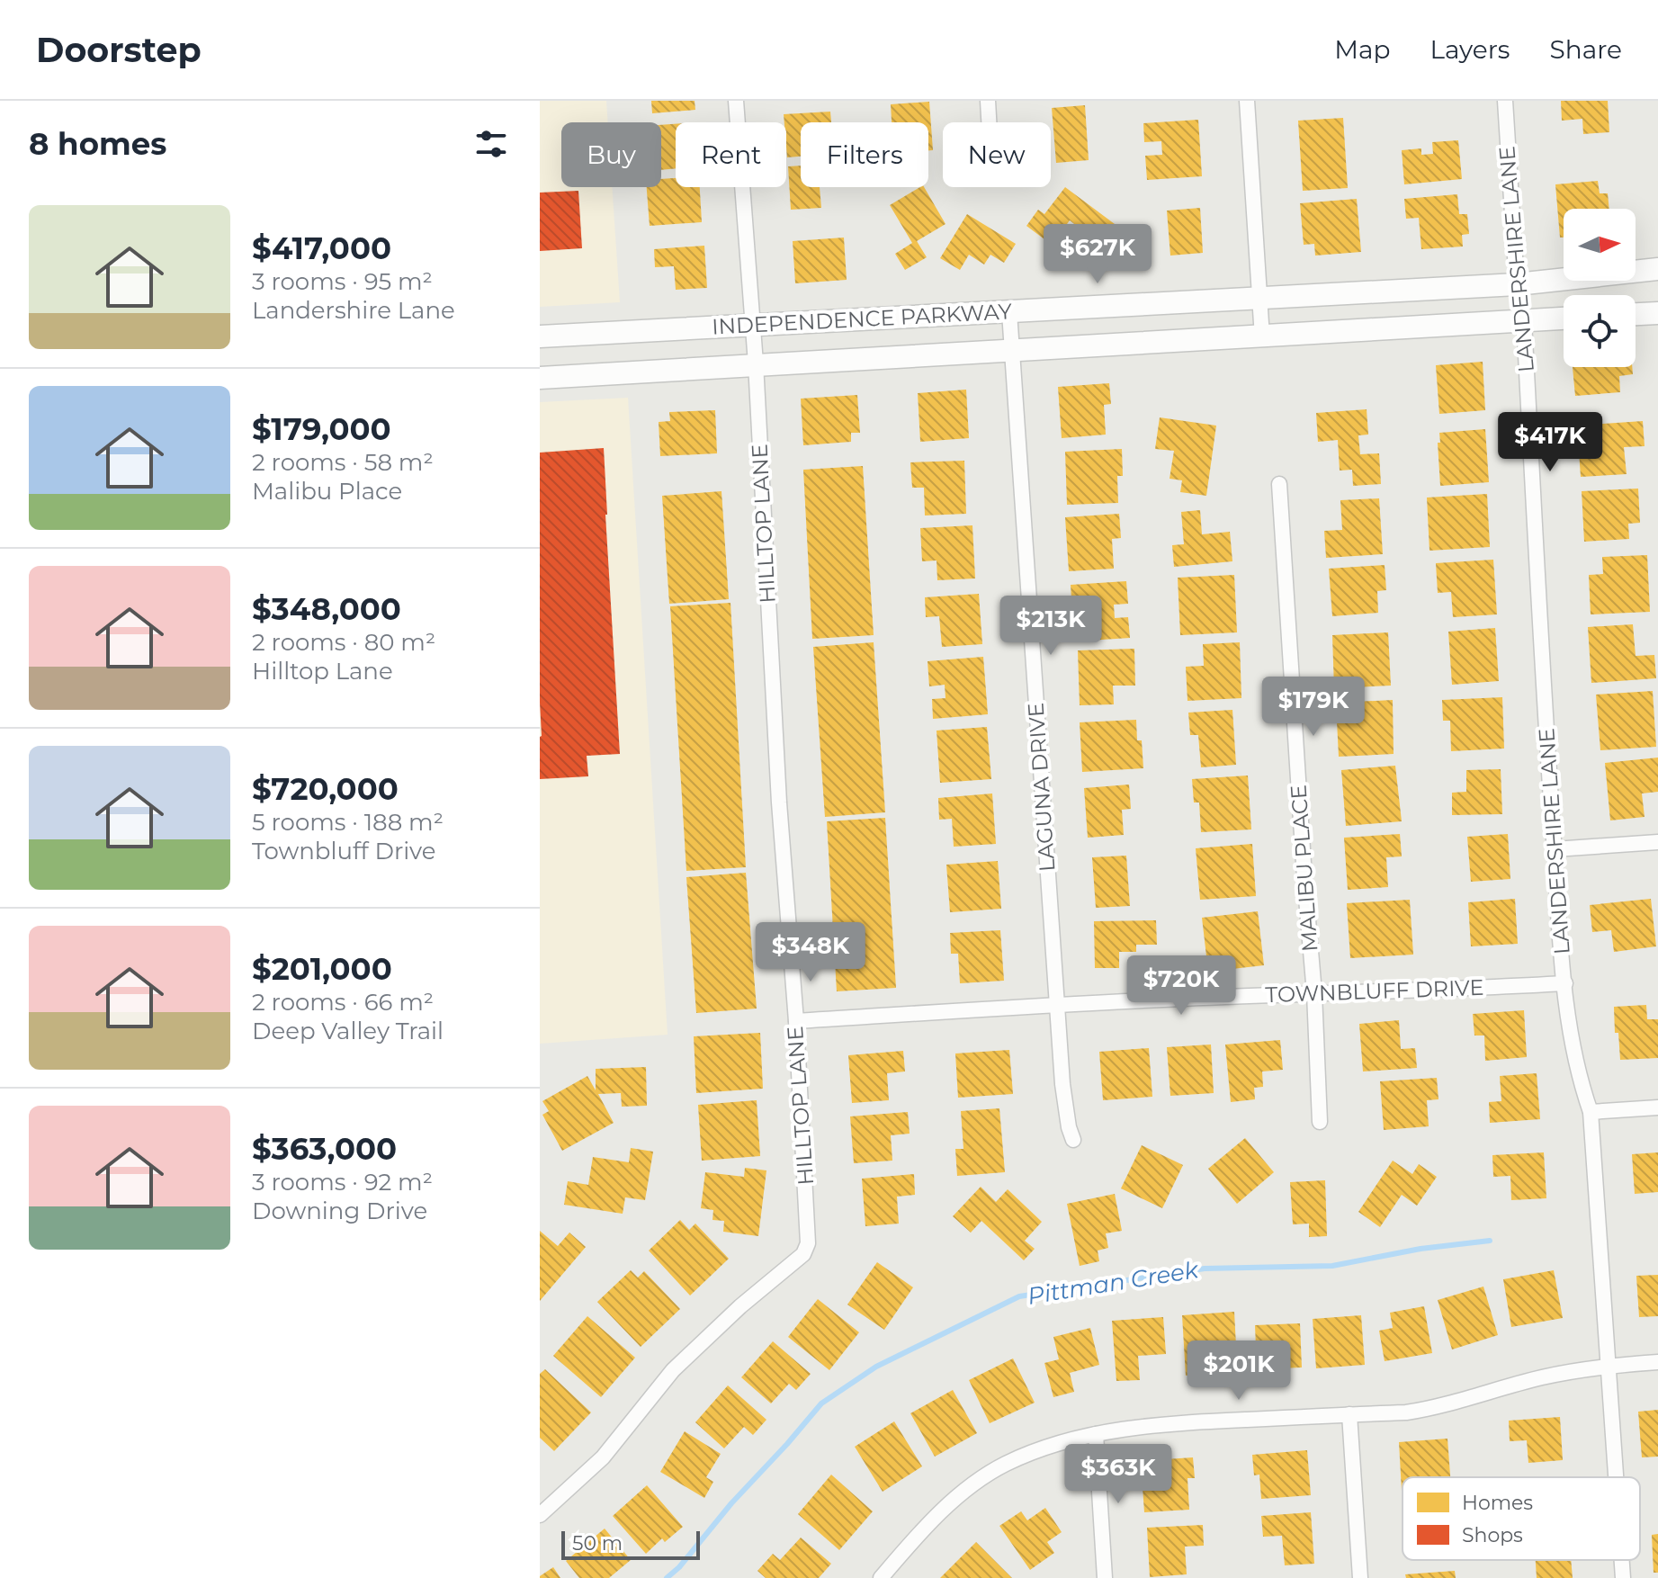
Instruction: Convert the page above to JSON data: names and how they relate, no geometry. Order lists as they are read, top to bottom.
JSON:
{
  "streets": {
    "main road": ["INDEPENDENCE PARKWAY"],
    "street": [
      "LANDERSHIRE LANE",
      "HILLTOP LANE",
      "LAGUNA DRIVE",
      "MALIBU PLACE",
      "TOWNBLUFF DRIVE"
    ]
  },
  "crossings": [
    ["LANDERSHIRE LANE", "INDEPENDENCE PARKWAY"],
    ["LANDERSHIRE LANE", "TOWNBLUFF DRIVE"],
    ["INDEPENDENCE PARKWAY", "HILLTOP LANE"],
    ["INDEPENDENCE PARKWAY", "LAGUNA DRIVE"],
    ["HILLTOP LANE", "TOWNBLUFF DRIVE"],
    ["LAGUNA DRIVE", "TOWNBLUFF DRIVE"],
    ["MALIBU PLACE", "TOWNBLUFF DRIVE"]
  ],
  "water": ["Pittman Creek"],
  "legend": ["Homes", "Shops"],
  "scale_bar": "50 m",
  "north": "right",
  "page": {
    "header": "Doorstep",
    "nav": ["Map", "Layers", "Share"],
    "heading": "8 homes",
    "chip": [
      "Buy",
      "Rent",
      "Filters",
      "New"
    ],
    "list": [
      {
        "name": "$417,000",
        "note": "3 rooms · 95 m² · Landershire Lane"
      },
      {
        "name": "$179,000",
        "note": "2 rooms · 58 m² · Malibu Place"
      },
      {
        "name": "$348,000",
        "note": "2 rooms · 80 m² · Hilltop Lane"
      },
      {
        "name": "$720,000",
        "note": "5 rooms · 188 m² · Townbluff Drive"
      },
      {
        "name": "$201,000",
        "note": "2 rooms · 66 m² · Deep Valley Trail"
      },
      {
        "name": "$363,000",
        "note": "3 rooms · 92 m² · Downing Drive"
      }
    ],
    "price": [
      "$627K",
      "$417K",
      "$213K",
      "$179K",
      "$348K",
      "$720K",
      "$201K",
      "$363K"
    ],
    "scale": "50 m"
  }
}
